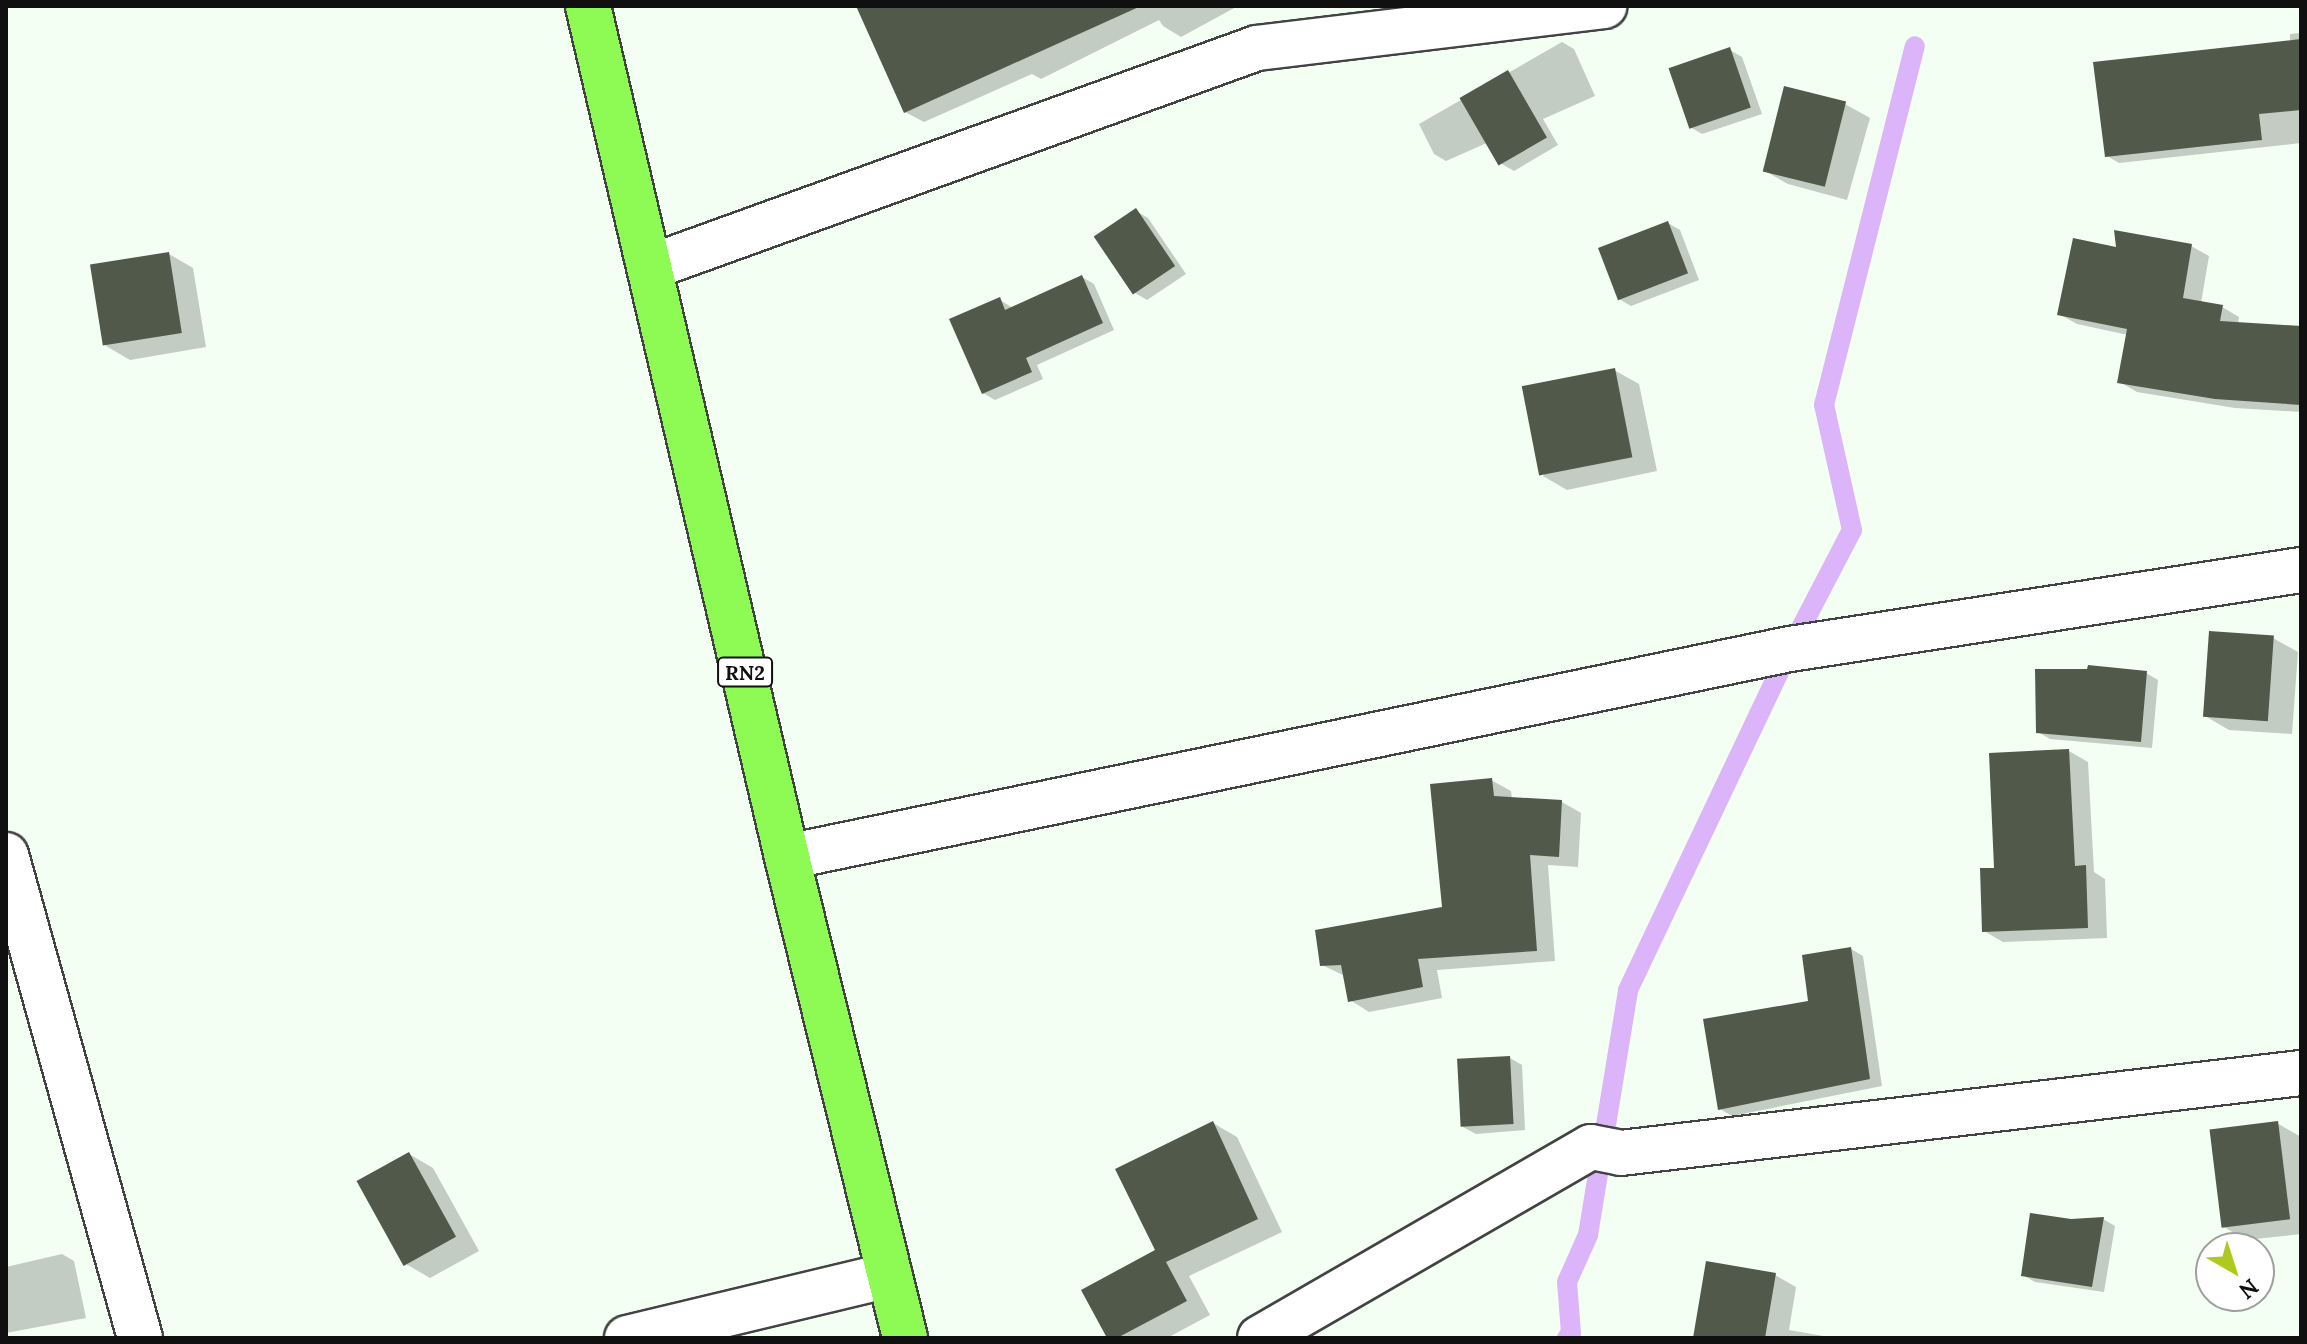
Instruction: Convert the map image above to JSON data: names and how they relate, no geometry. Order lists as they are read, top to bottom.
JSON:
{
  "streets": {
    "highway": ["RN2"]
  },
  "north": "bottom right"
}
